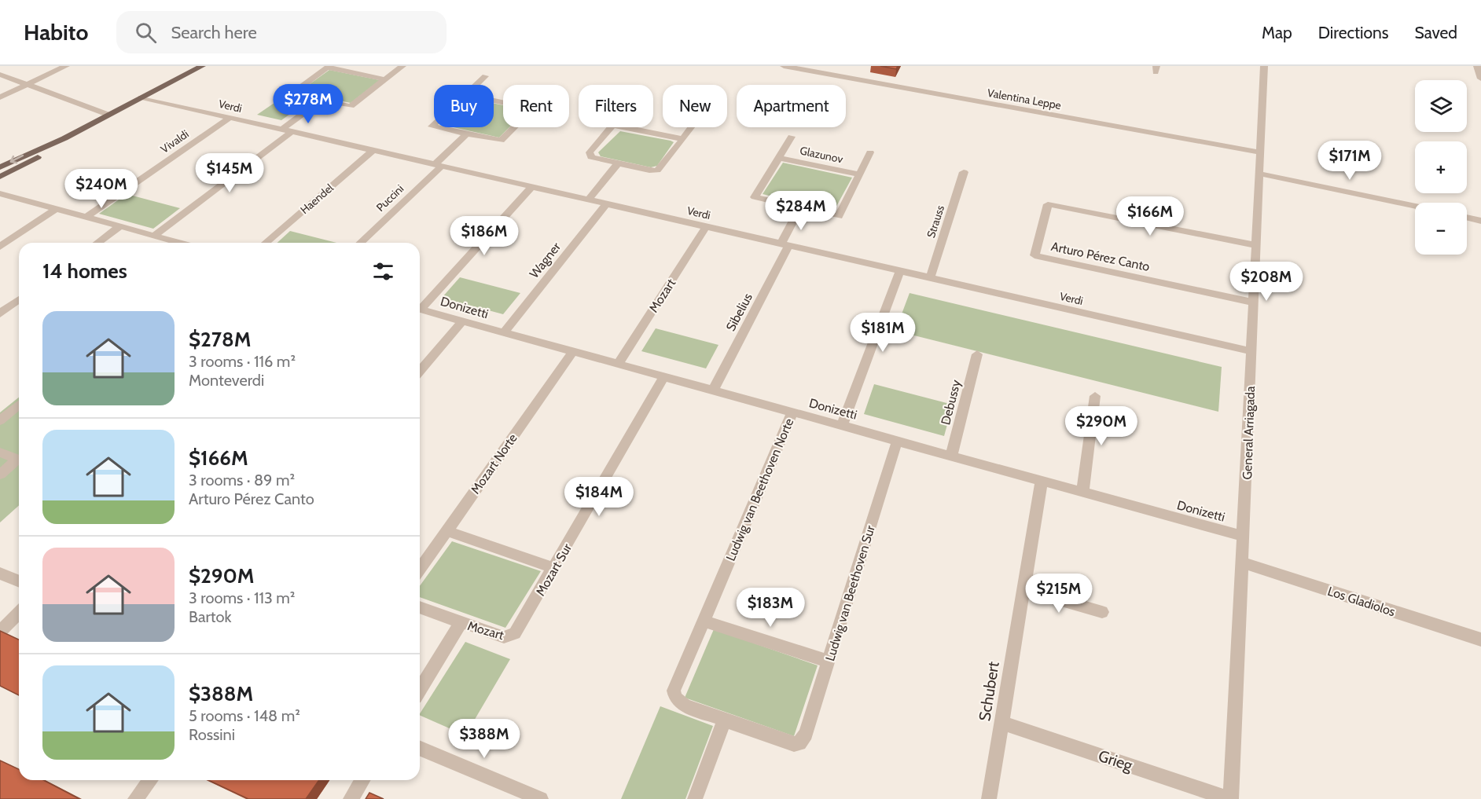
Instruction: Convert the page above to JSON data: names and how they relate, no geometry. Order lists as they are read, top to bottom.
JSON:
{
  "streets": {
    "street": [
      "Valentina Leppe",
      "Verdi",
      "Vivaldi",
      "Glazunov",
      "Puccini",
      "Haendel",
      "Strauss",
      "Arturo Pérez Canto",
      "Wagner",
      "Mozart",
      "Donizetti",
      "Sibelius",
      "Debussy",
      "General Arriagada",
      "Mozart Norte",
      "Ludwig van Beethoven Norte",
      "Mozart Sur",
      "Ludwig van Beethoven Sur",
      "Los Gladiolos",
      "Schubert",
      "Grieg"
    ]
  },
  "crossings": [
    ["Valentina Leppe", "General Arriagada"],
    ["Verdi", "Vivaldi"],
    ["Verdi", "Puccini"],
    ["Verdi", "Haendel"],
    ["Verdi", "Strauss"],
    ["Verdi", "Wagner"],
    ["Verdi", "Mozart"],
    ["Verdi", "Sibelius"],
    ["Verdi", "General Arriagada"],
    ["Arturo Pérez Canto", "General Arriagada"],
    ["Wagner", "Donizetti"],
    ["Mozart", "Donizetti"],
    ["Mozart", "Mozart Sur"],
    ["Donizetti", "Sibelius"],
    ["Donizetti", "Debussy"],
    ["Donizetti", "General Arriagada"],
    ["Donizetti", "Mozart Norte"],
    ["Donizetti", "Ludwig van Beethoven Norte"],
    ["Donizetti", "Mozart Sur"],
    ["Donizetti", "Ludwig van Beethoven Sur"],
    ["Donizetti", "Schubert"],
    ["General Arriagada", "Los Gladiolos"],
    ["General Arriagada", "Grieg"],
    ["Ludwig van Beethoven Norte", "Ludwig van Beethoven Sur"],
    ["Schubert", "Grieg"]
  ],
  "page": {
    "header": "Habito",
    "search": "Search here",
    "nav": ["Map", "Directions", "Saved"],
    "map_buttons": ["+", "−"],
    "price": [
      "$278M",
      "$171M",
      "$145M",
      "$240M",
      "$284M",
      "$166M",
      "$186M",
      "$208M",
      "$181M",
      "$290M",
      "$184M",
      "$215M",
      "$183M",
      "$388M"
    ],
    "chip": [
      "Buy",
      "Rent",
      "Filters",
      "New",
      "Apartment"
    ],
    "heading": "14 homes",
    "list": [
      {
        "name": "$278M",
        "note": "3 rooms · 116 m² · Monteverdi"
      },
      {
        "name": "$166M",
        "note": "3 rooms · 89 m² · Arturo Pérez Canto"
      },
      {
        "name": "$290M",
        "note": "3 rooms · 113 m² · Bartok"
      },
      {
        "name": "$388M",
        "note": "5 rooms · 148 m² · Rossini"
      }
    ]
  }
}
